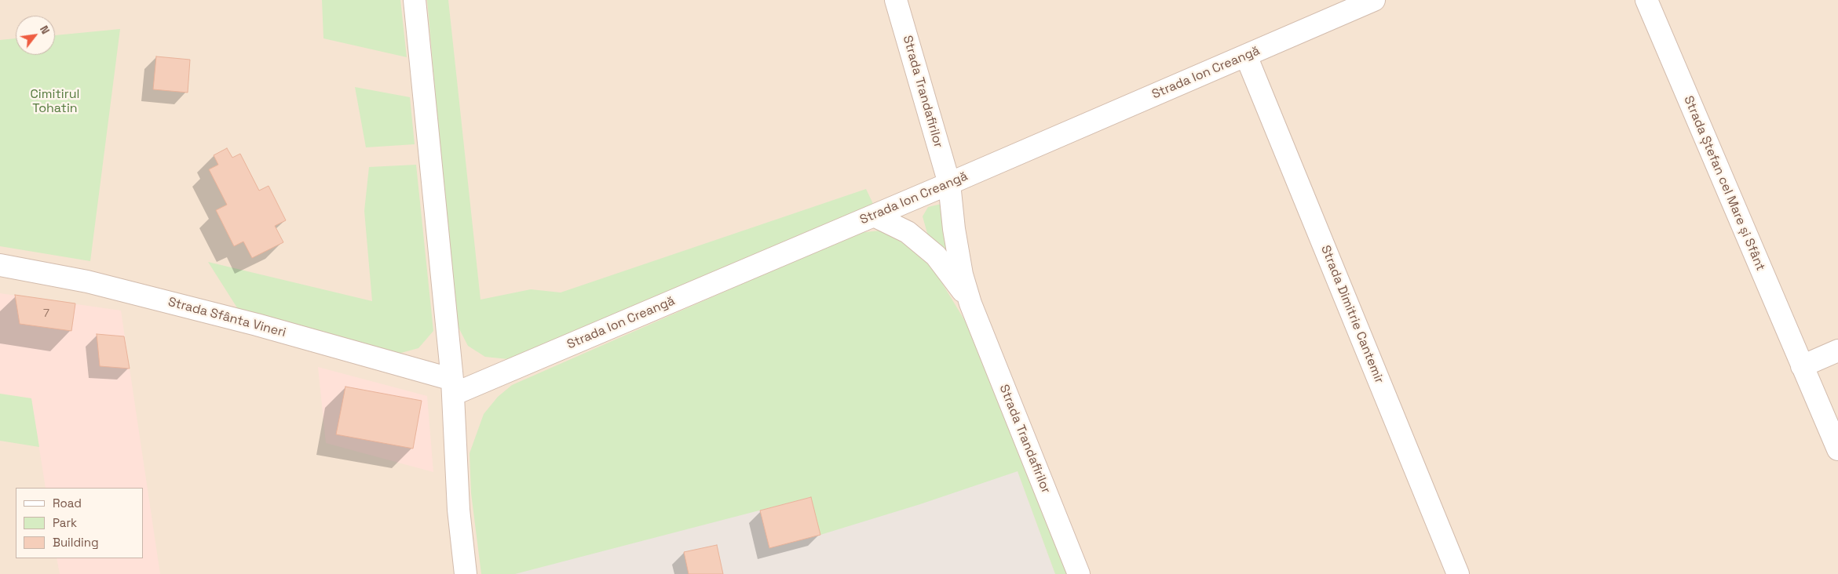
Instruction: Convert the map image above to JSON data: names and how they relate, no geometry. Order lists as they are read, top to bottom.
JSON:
{
  "streets": {
    "street": [
      "Strada Ion Creangă",
      "Strada Trandafirilor",
      "Strada Ștefan cel Mare și Sfânt",
      "Strada Dimitrie Cantemir",
      "Strada Sfânta Vineri"
    ]
  },
  "crossings": [
    ["Strada Ion Creangă", "Strada Trandafirilor"],
    ["Strada Ion Creangă", "Strada Dimitrie Cantemir"],
    ["Strada Ion Creangă", "Strada Sfânta Vineri"]
  ],
  "parks": ["Cimitirul Tohatin"],
  "house_numbers": ["7"],
  "legend": ["Road", "Park", "Building"],
  "north": "top right"
}
